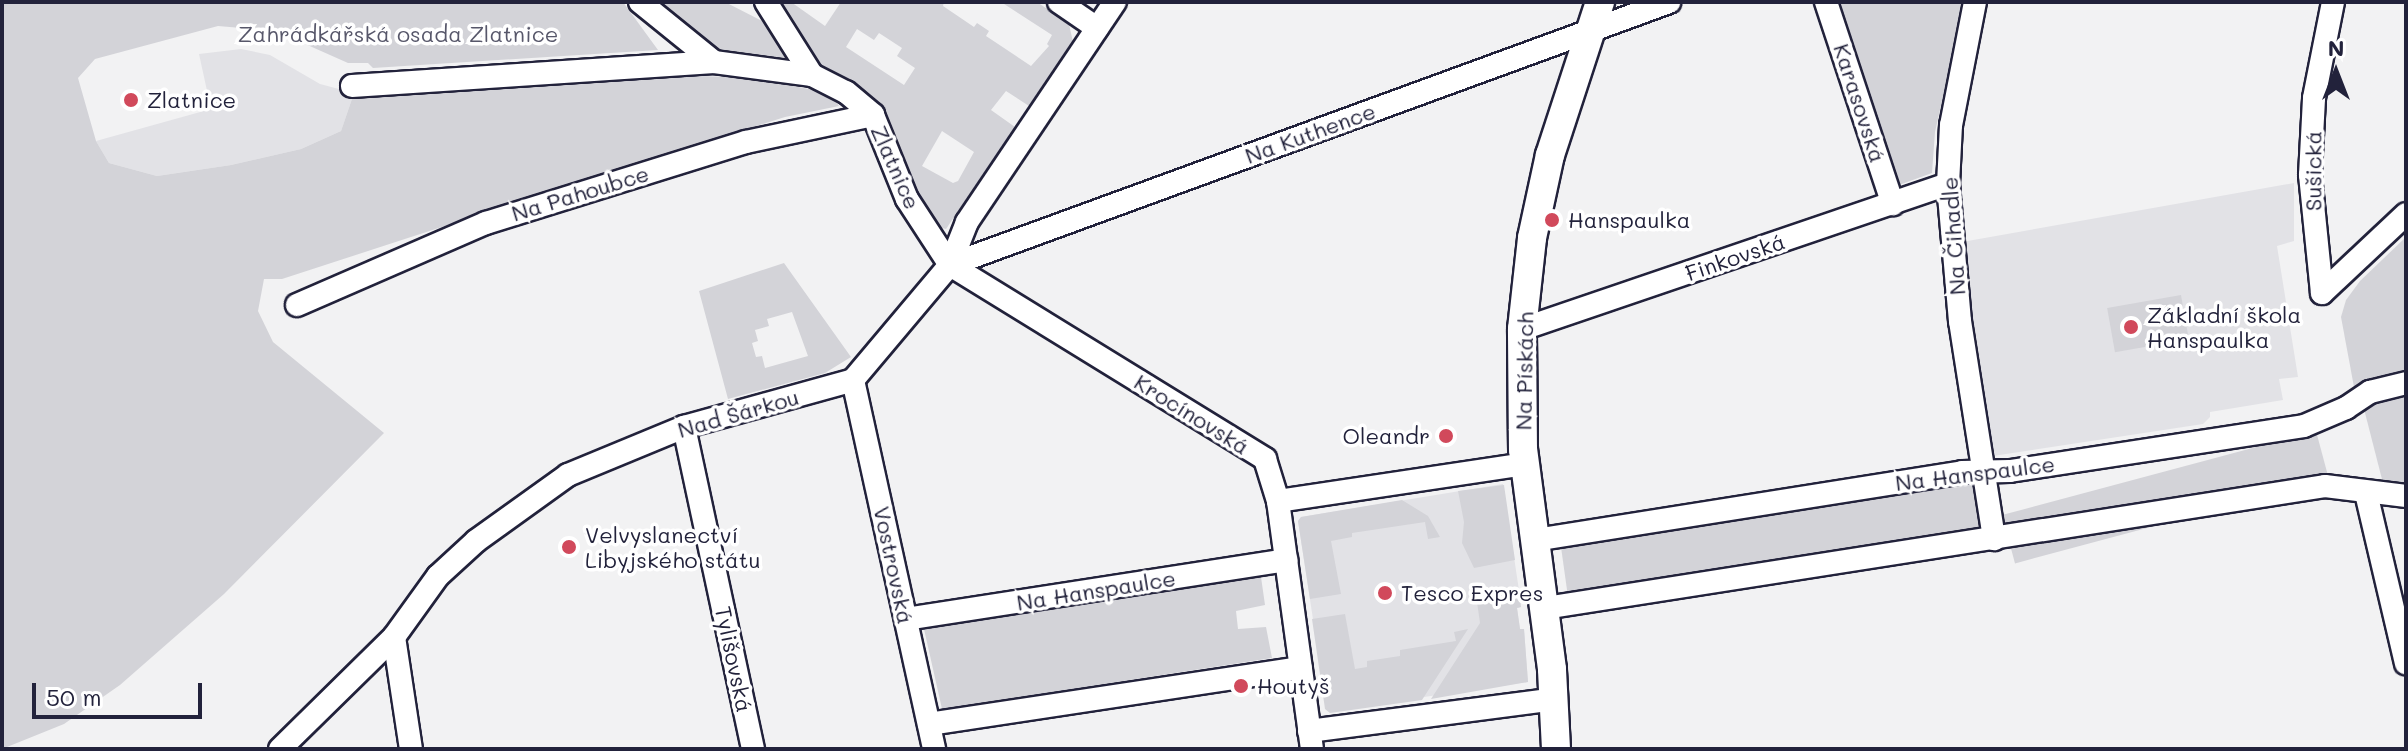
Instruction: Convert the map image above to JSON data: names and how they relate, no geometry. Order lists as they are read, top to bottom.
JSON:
{
  "streets": {
    "street": [
      "Karasovská",
      "Na Kuthence",
      "Zlatnice",
      "Sušická",
      "Na Pahoubce",
      "Na Čihadle",
      "Finkovská",
      "Na Pískách",
      "Nad Šárkou",
      "Krocínovská",
      "Na Hanspaulce",
      "Vostrovská",
      "Tylišovská"
    ]
  },
  "crossings": [
    ["Karasovská", "Finkovská"],
    ["Na Kuthence", "Zlatnice"],
    ["Na Kuthence", "Na Pískách"],
    ["Na Kuthence", "Krocínovská"],
    ["Zlatnice", "Na Pahoubce"],
    ["Zlatnice", "Krocínovská"],
    ["Na Čihadle", "Finkovská"],
    ["Na Čihadle", "Na Hanspaulce"],
    ["Finkovská", "Na Pískách"],
    ["Na Pískách", "Na Hanspaulce"],
    ["Nad Šárkou", "Vostrovská"],
    ["Nad Šárkou", "Tylišovská"],
    ["Krocínovská", "Na Hanspaulce"],
    ["Na Hanspaulce", "Vostrovská"]
  ],
  "parks": ["Zahrádkářská osada Zlatnice"],
  "places": [
    "Zlatnice",
    "Hanspaulka",
    "Základní škola Hanspaulka",
    "Oleandr",
    "Velvyslanectví Libyjského státu",
    "Tesco Expres",
    "Houtyš"
  ],
  "scale_bar": "50 m",
  "north": "top"
}
